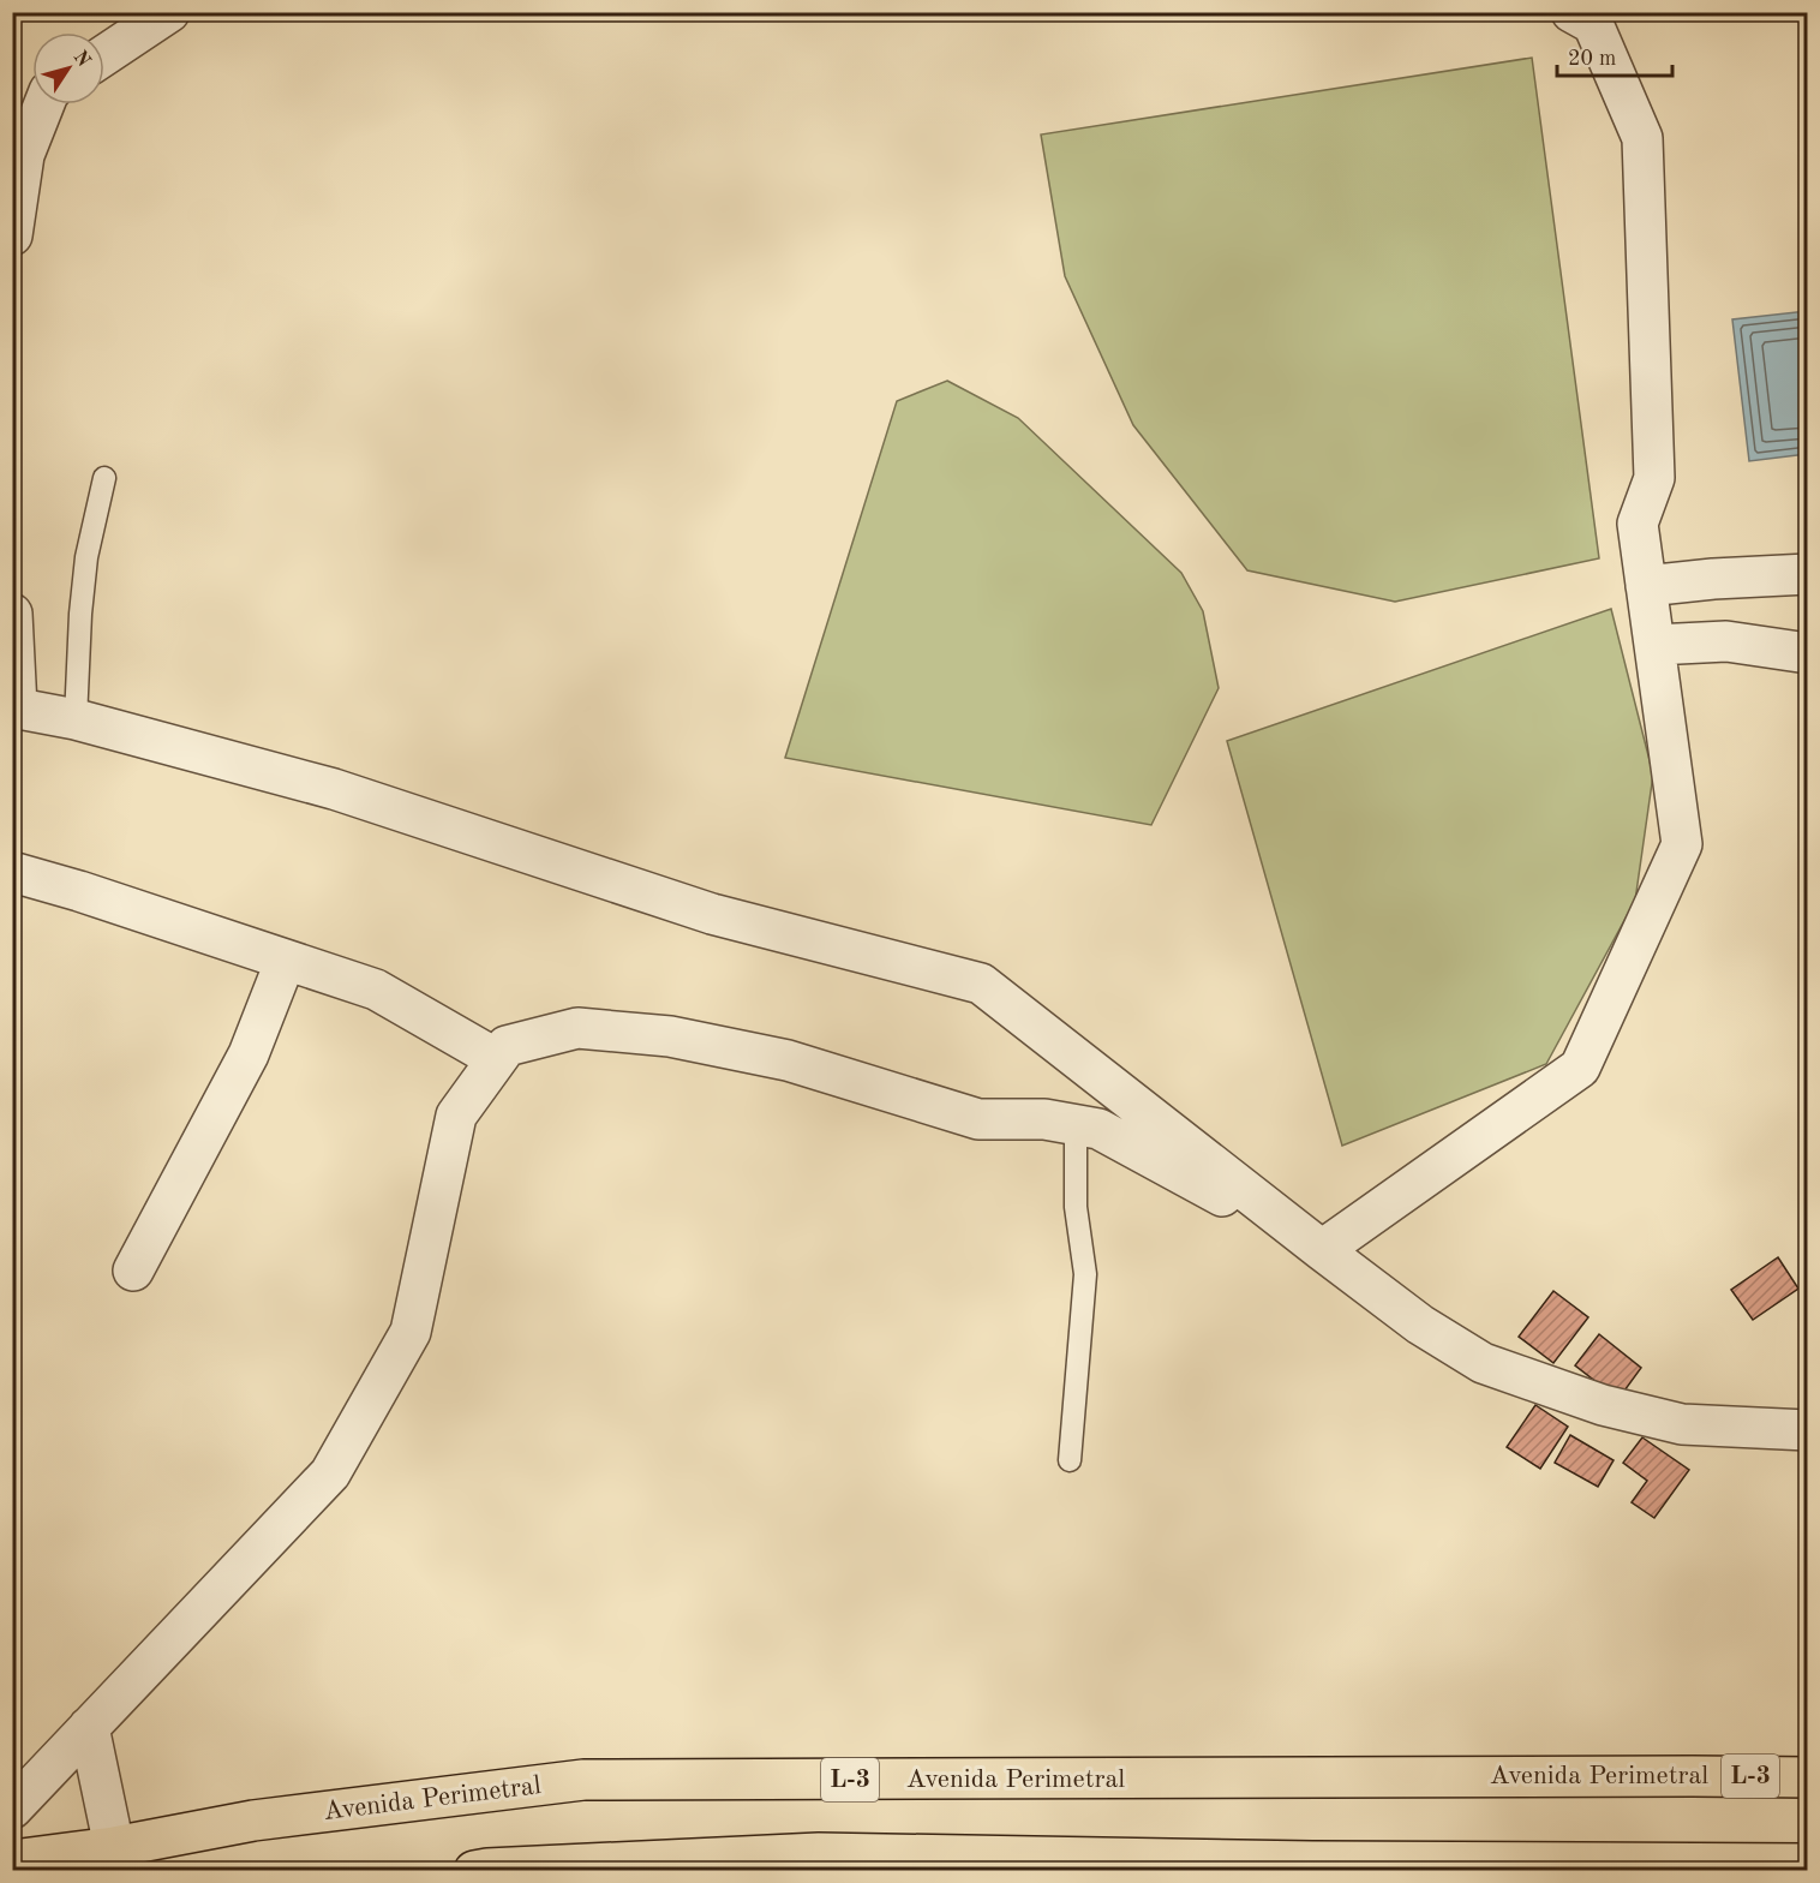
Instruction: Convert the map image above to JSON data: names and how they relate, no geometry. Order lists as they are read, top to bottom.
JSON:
{
  "streets": {
    "highway": ["Avenida Perimetral", "L-3"]
  },
  "scale_bar": "20 m",
  "north": "top right"
}
